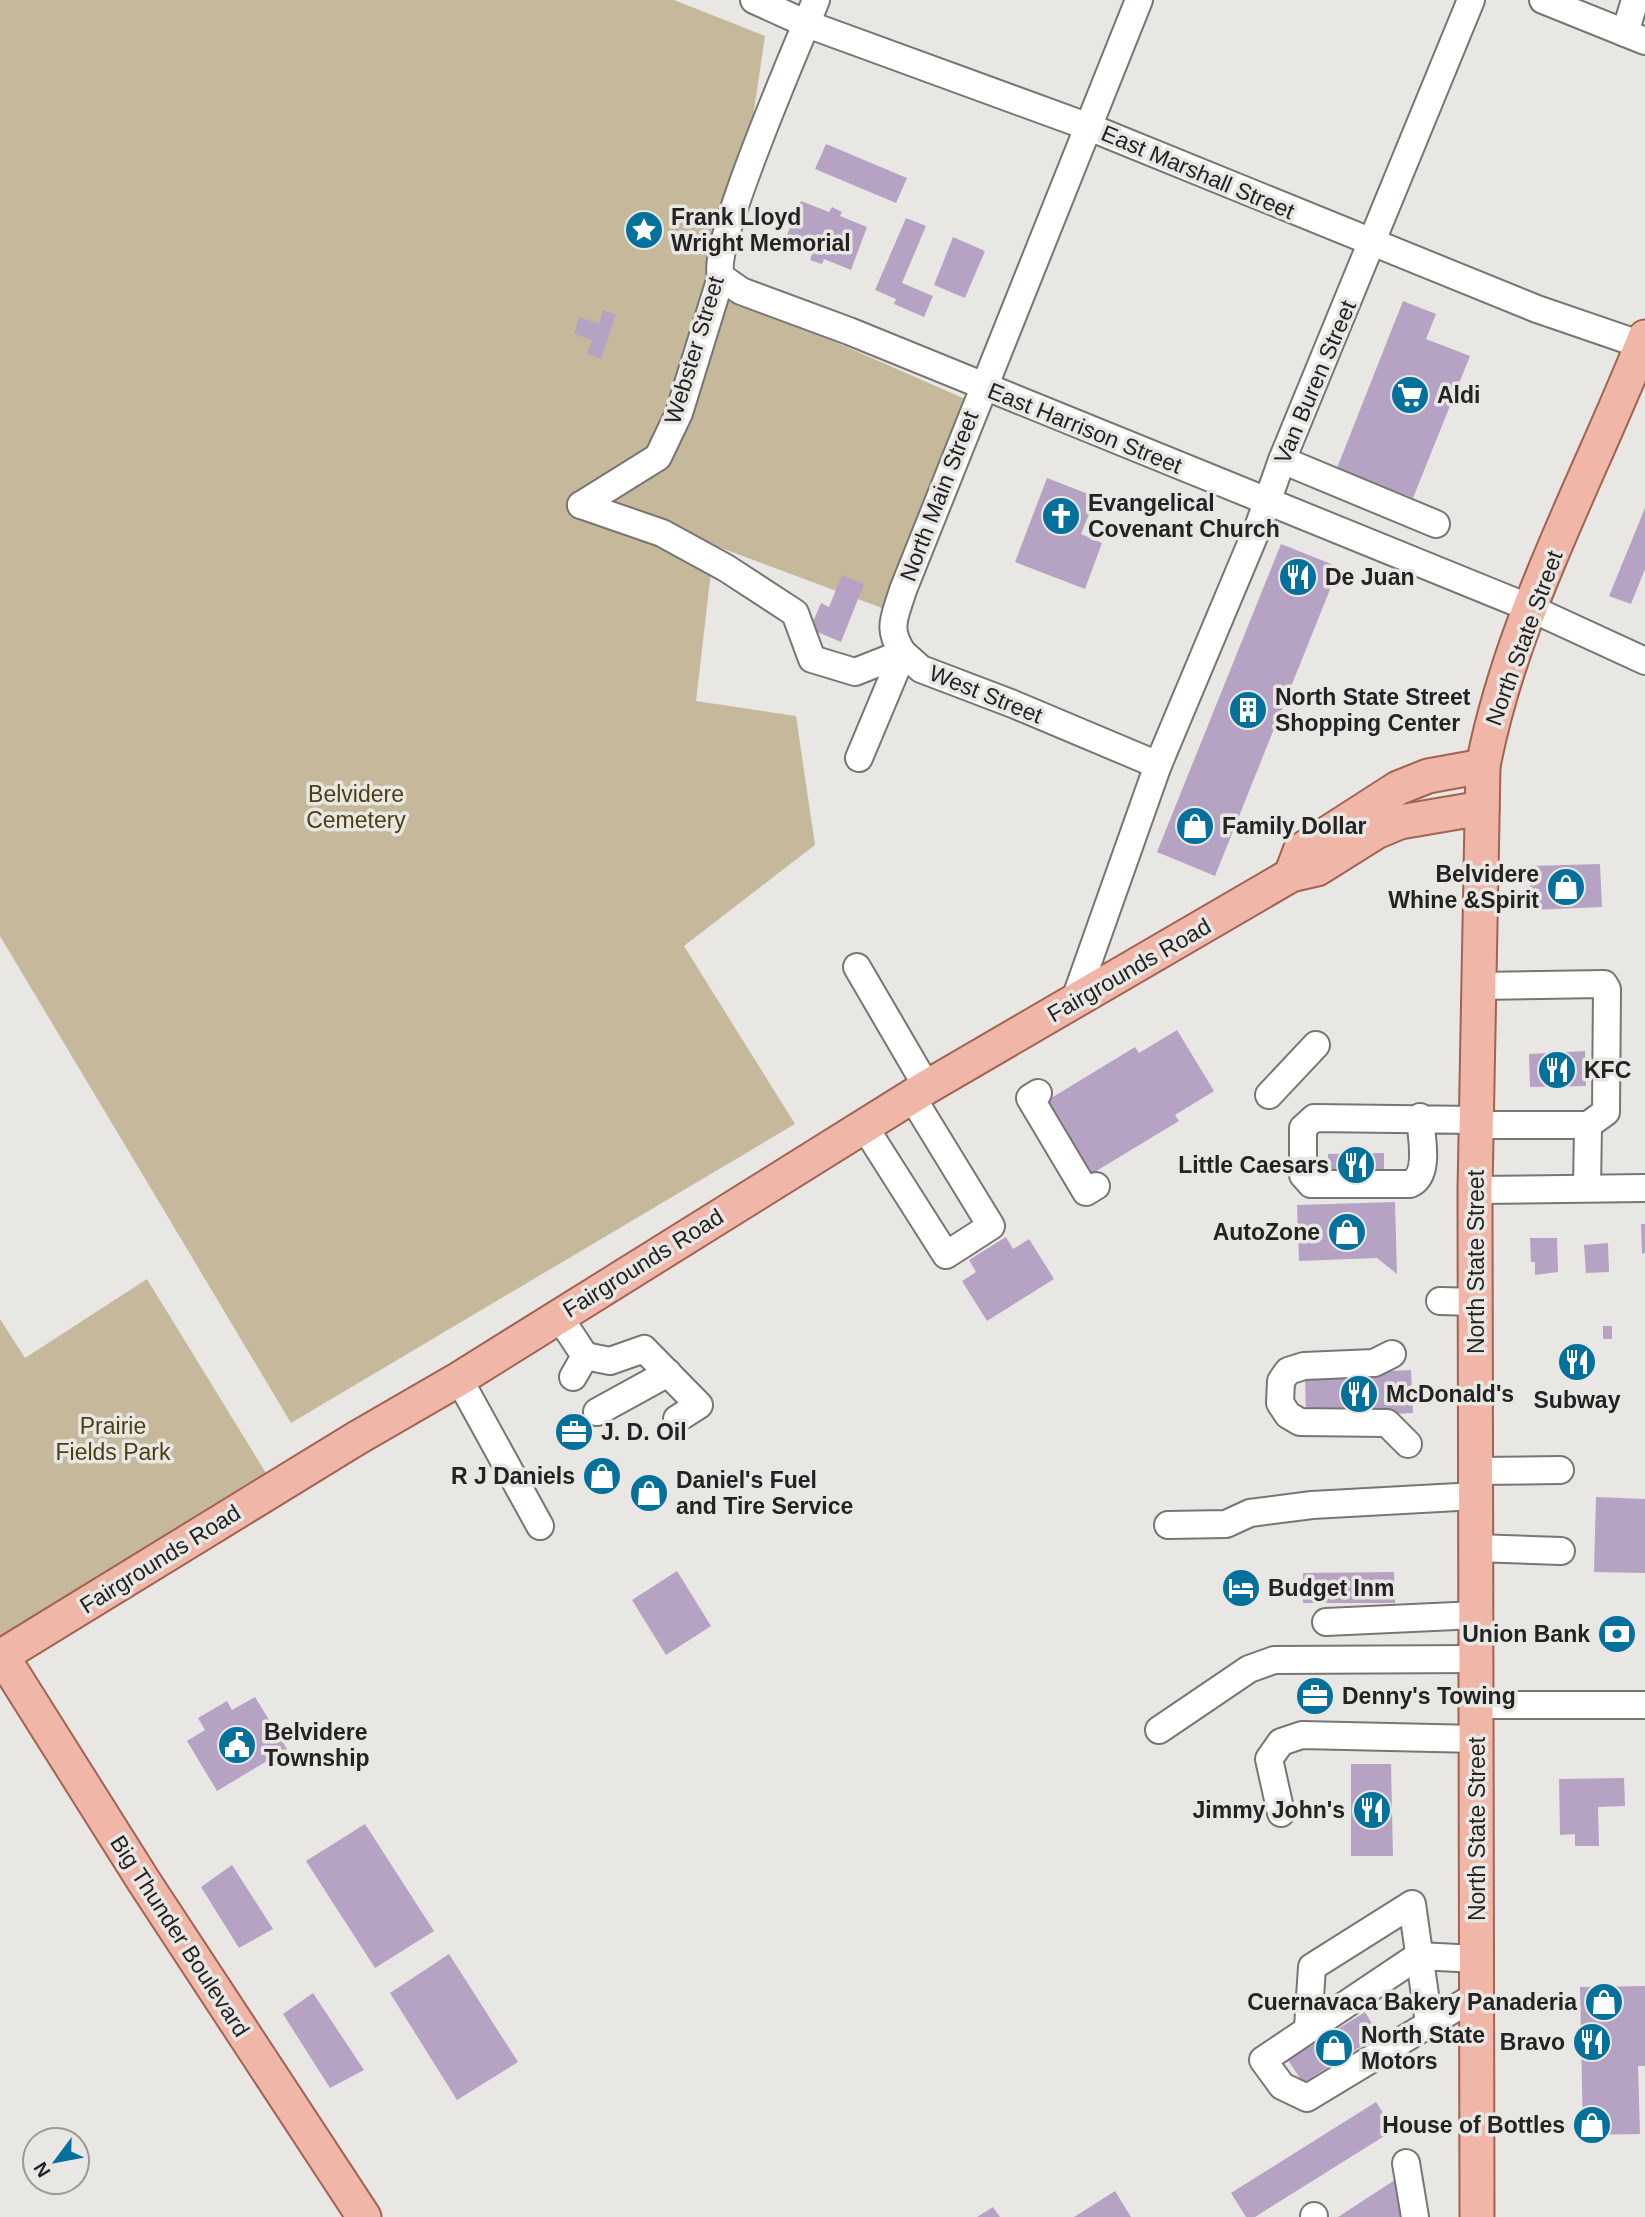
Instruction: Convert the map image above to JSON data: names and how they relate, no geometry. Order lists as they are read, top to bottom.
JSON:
{
  "streets": {
    "main road": ["North State Street", "Fairgrounds Road", "Big Thunder Boulevard"],
    "street": [
      "East Marshall Street",
      "Webster Street",
      "Van Buren Street",
      "East Harrison Street",
      "North Main Street",
      "West Street"
    ]
  },
  "crossings": [
    ["East Marshall Street", "Webster Street"],
    ["East Marshall Street", "Van Buren Street"],
    ["East Marshall Street", "North Main Street"],
    ["East Marshall Street", "North State Street"],
    ["Webster Street", "East Harrison Street"],
    ["Webster Street", "West Street"],
    ["Van Buren Street", "East Harrison Street"],
    ["Van Buren Street", "West Street"],
    ["Van Buren Street", "Fairgrounds Road"],
    ["East Harrison Street", "North Main Street"],
    ["East Harrison Street", "North State Street"],
    ["North Main Street", "West Street"],
    ["North State Street", "Fairgrounds Road"],
    ["Fairgrounds Road", "Big Thunder Boulevard"]
  ],
  "parks": ["Belvidere Cemetery", "Prairie Fields Park"],
  "places": {
    "place": ["Frank Lloyd Wright Memorial"],
    "supermarket": ["Aldi"],
    "church": ["Evangelical Covenant Church"],
    "restaurant": [
      "De Juan",
      "KFC",
      "Little Caesars",
      "Subway",
      "McDonald's",
      "Jimmy John's",
      "Bravo"
    ],
    "building": ["North State Street Shopping Center"],
    "shop": [
      "Family Dollar",
      "Belvidere Whine &Spirit",
      "AutoZone",
      "R J Daniels",
      "Daniel's Fuel and Tire Service",
      "Cuernavaca Bakery Panaderia",
      "North State Motors",
      "House of Bottles"
    ],
    "office": ["J. D. Oil", "Denny's Towing"],
    "hotel": ["Budget Inm"],
    "bank": ["Union Bank"],
    "public building": ["Belvidere Township"]
  },
  "north": "bottom left"
}
